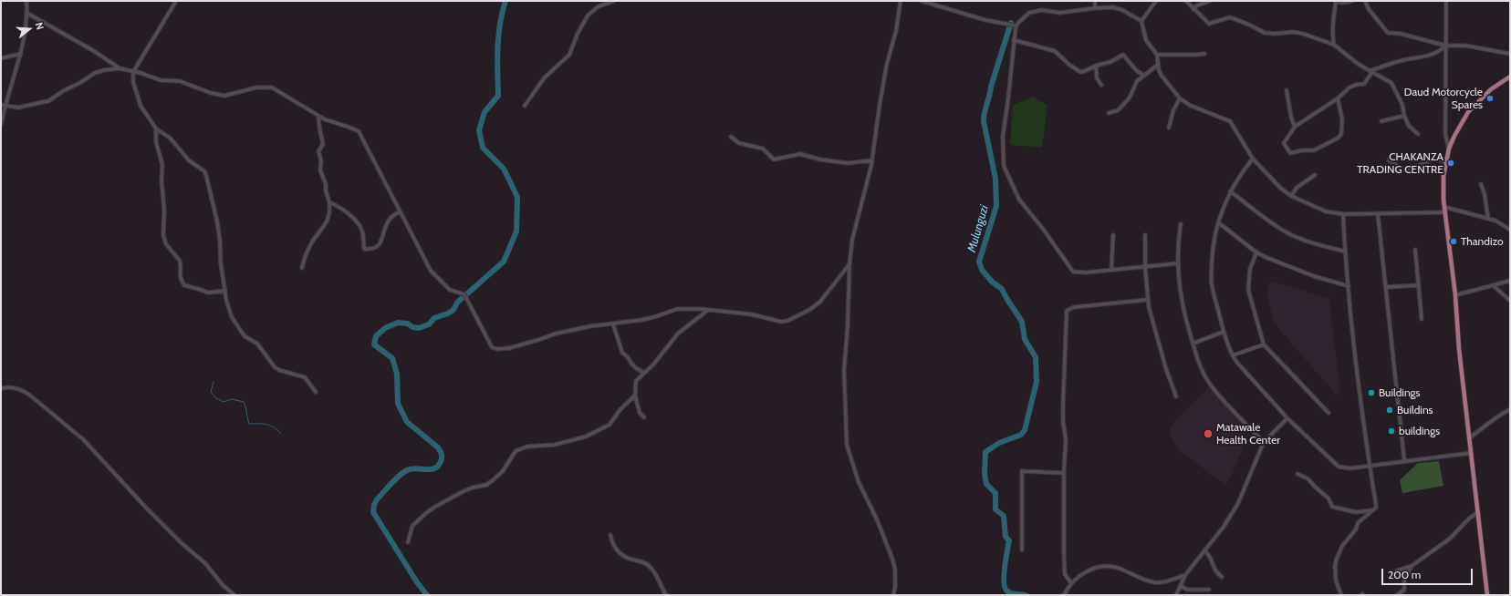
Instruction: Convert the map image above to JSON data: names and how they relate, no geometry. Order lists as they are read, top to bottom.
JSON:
{
  "water": ["Mulunguzi"],
  "places": [
    "Daud Motorcycle Spares",
    "CHAKANZA TRADING CENTRE",
    "Thandizo",
    "Buildings",
    "Buildins",
    "buildings",
    "Matawale Health Center"
  ],
  "scale_bar": "200 m",
  "north": "right"
}
